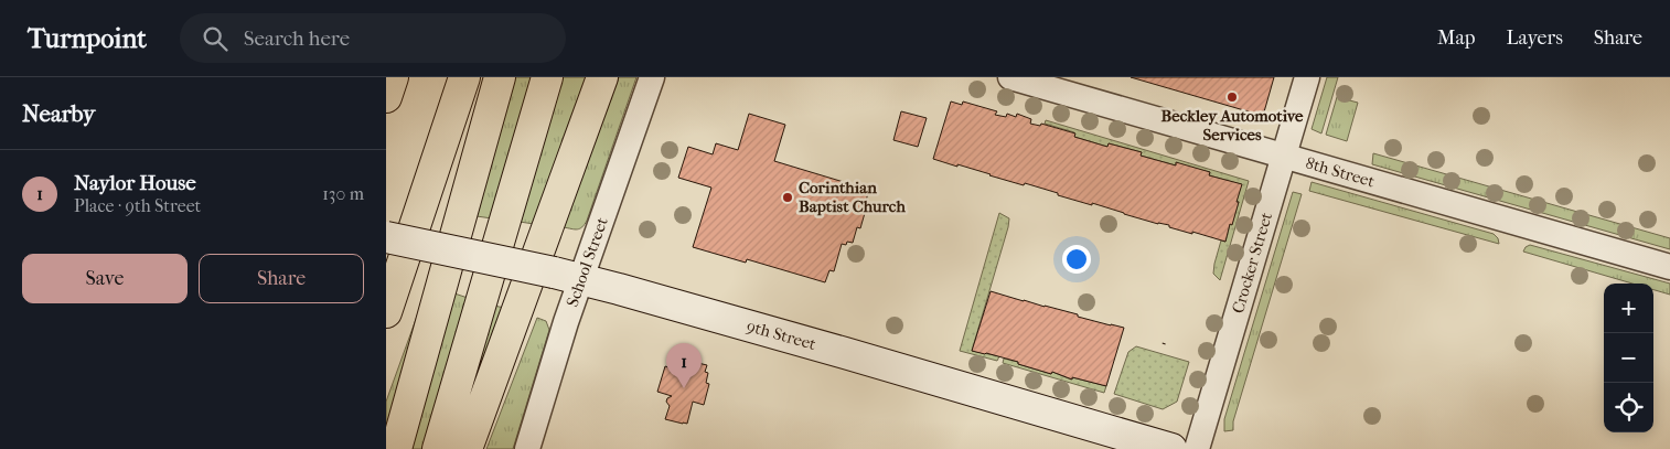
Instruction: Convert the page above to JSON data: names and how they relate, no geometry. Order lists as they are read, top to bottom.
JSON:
{
  "streets": {
    "street": [
      "8th Street",
      "School Street",
      "Crocker Street",
      "9th Street"
    ]
  },
  "crossings": [
    ["8th Street", "Crocker Street"],
    ["School Street", "9th Street"]
  ],
  "places": ["Beckley Automotive Services", "Corinthian Baptist Church"],
  "page": {
    "header": "Turnpoint",
    "search": "Search here",
    "nav": ["Map", "Layers", "Share"],
    "heading": "Nearby",
    "list": [
      {
        "mark": "1",
        "name": "Naylor House",
        "note": "Place · 9th Street",
        "value": "130 m"
      }
    ],
    "buttons": ["Save", "Share"],
    "map_buttons": ["+", "−"],
    "pins": "1"
  }
}
